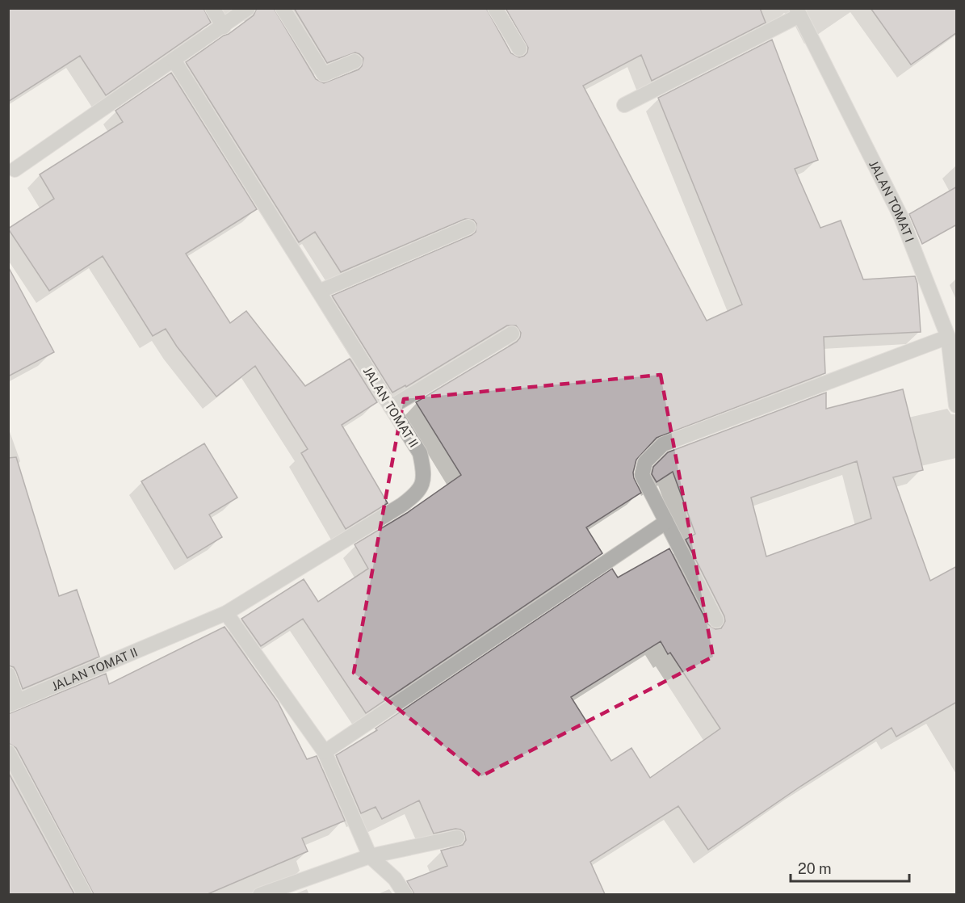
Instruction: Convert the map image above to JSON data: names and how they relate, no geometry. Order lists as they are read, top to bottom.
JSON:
{
  "streets": {
    "street": ["JALAN TOMAT I", "JALAN TOMAT II"]
  },
  "scale_bar": "20 m"
}
